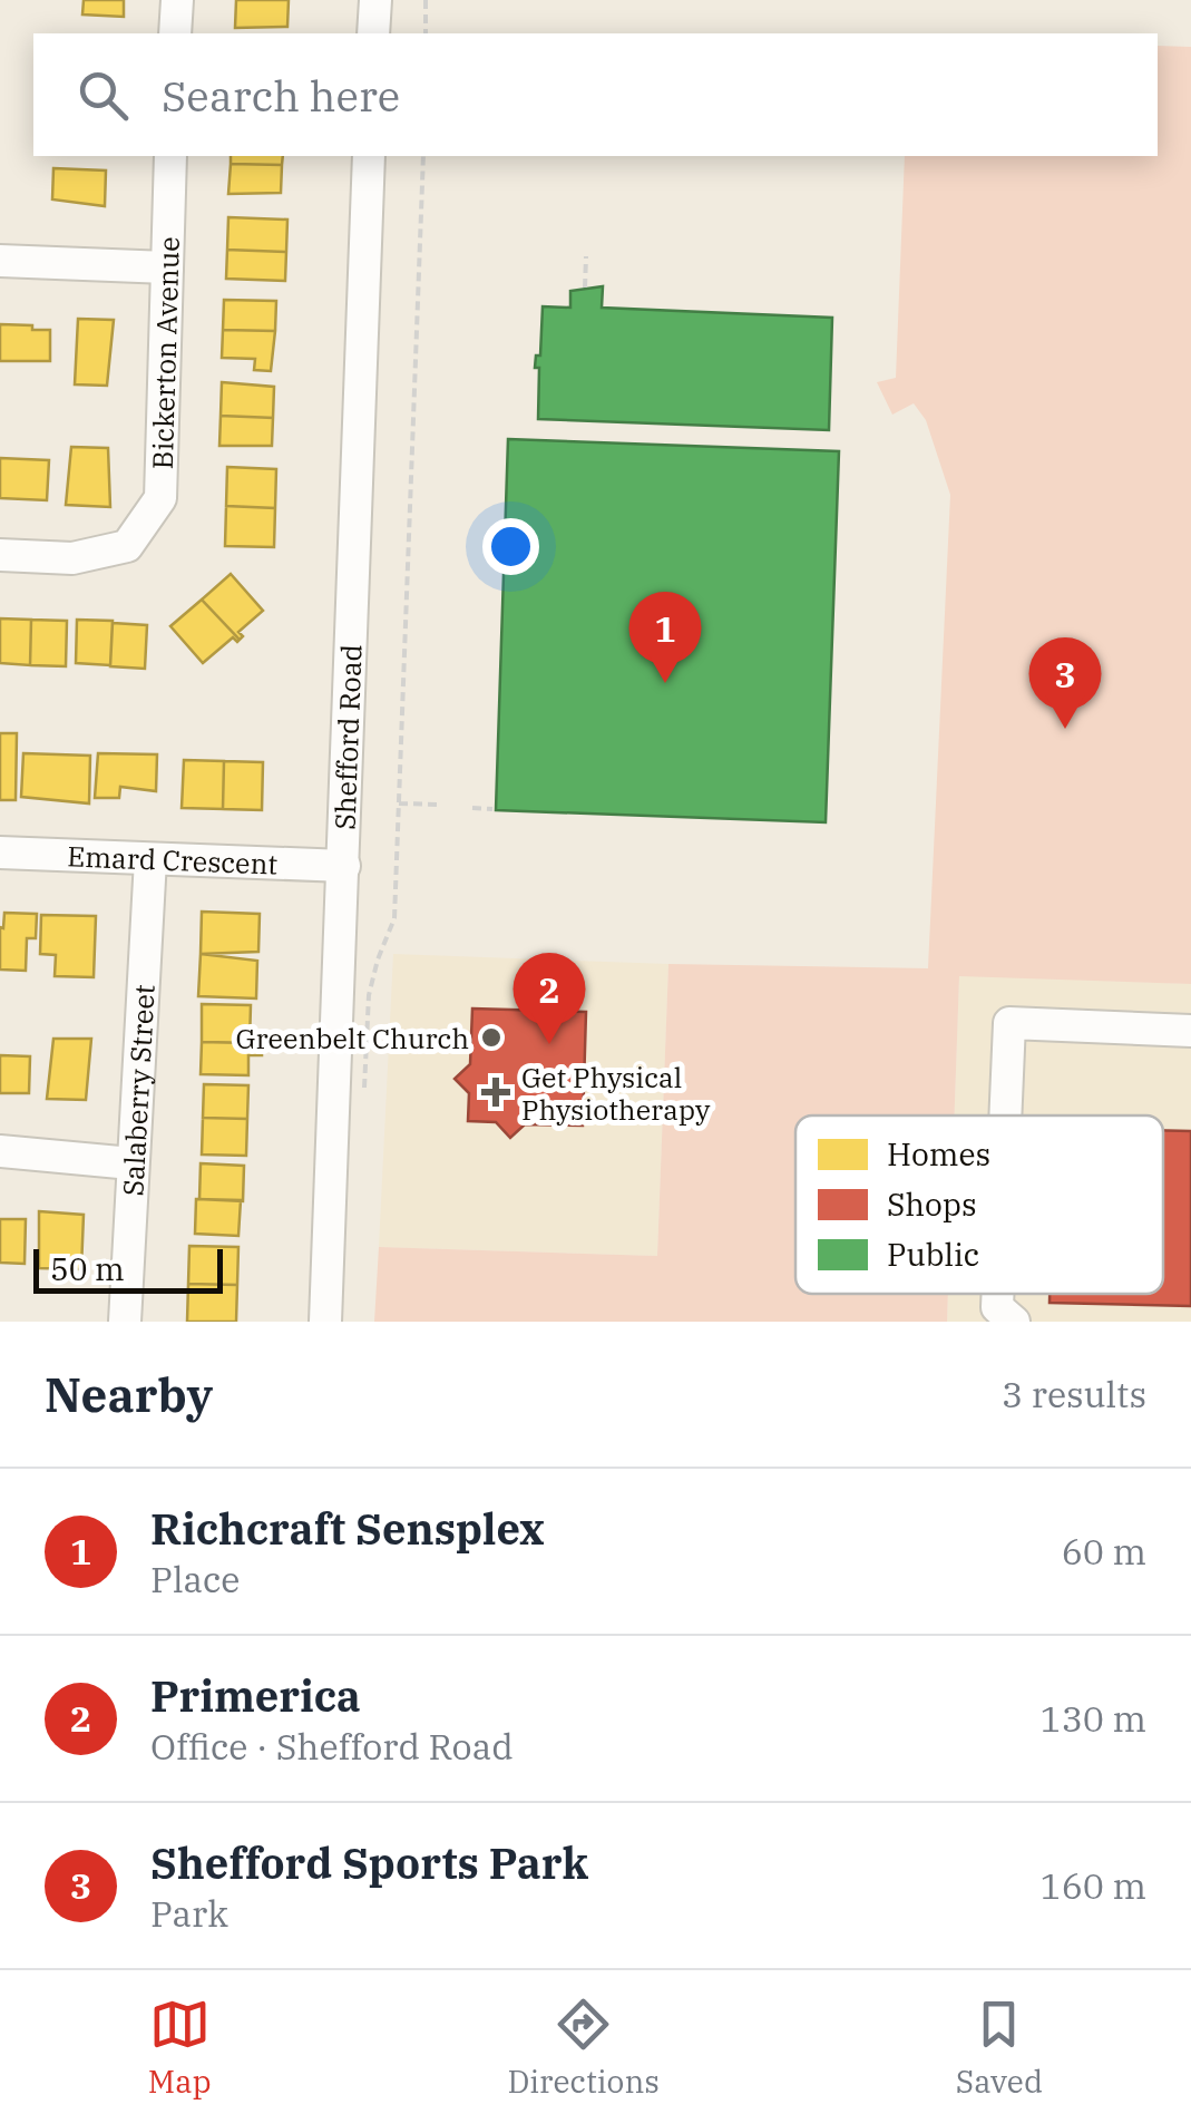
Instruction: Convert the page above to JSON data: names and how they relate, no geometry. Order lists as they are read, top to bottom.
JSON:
{
  "streets": {
    "street": [
      "Bickerton Avenue",
      "Shefford Road",
      "Emard Crescent",
      "Salaberry Street"
    ]
  },
  "crossings": [
    ["Shefford Road", "Emard Crescent"],
    ["Emard Crescent", "Salaberry Street"]
  ],
  "places": {
    "other": ["Greenbelt Church"],
    "health": ["Get Physical Physiotherapy"]
  },
  "legend": ["Homes", "Shops", "Public"],
  "scale_bar": "50 m",
  "page": {
    "search": "Search here",
    "pins": ["1", "3", "2"],
    "scale": "50 m",
    "heading": ["Nearby", "3 results"],
    "list": [
      {
        "mark": "1",
        "name": "Richcraft Sensplex",
        "note": "Place",
        "value": "60 m"
      },
      {
        "mark": "2",
        "name": "Primerica",
        "note": "Office · Shefford Road",
        "value": "130 m"
      },
      {
        "mark": "3",
        "name": "Shefford Sports Park",
        "note": "Park",
        "value": "160 m"
      }
    ],
    "nav": ["Map", "Directions", "Saved"]
  }
}
